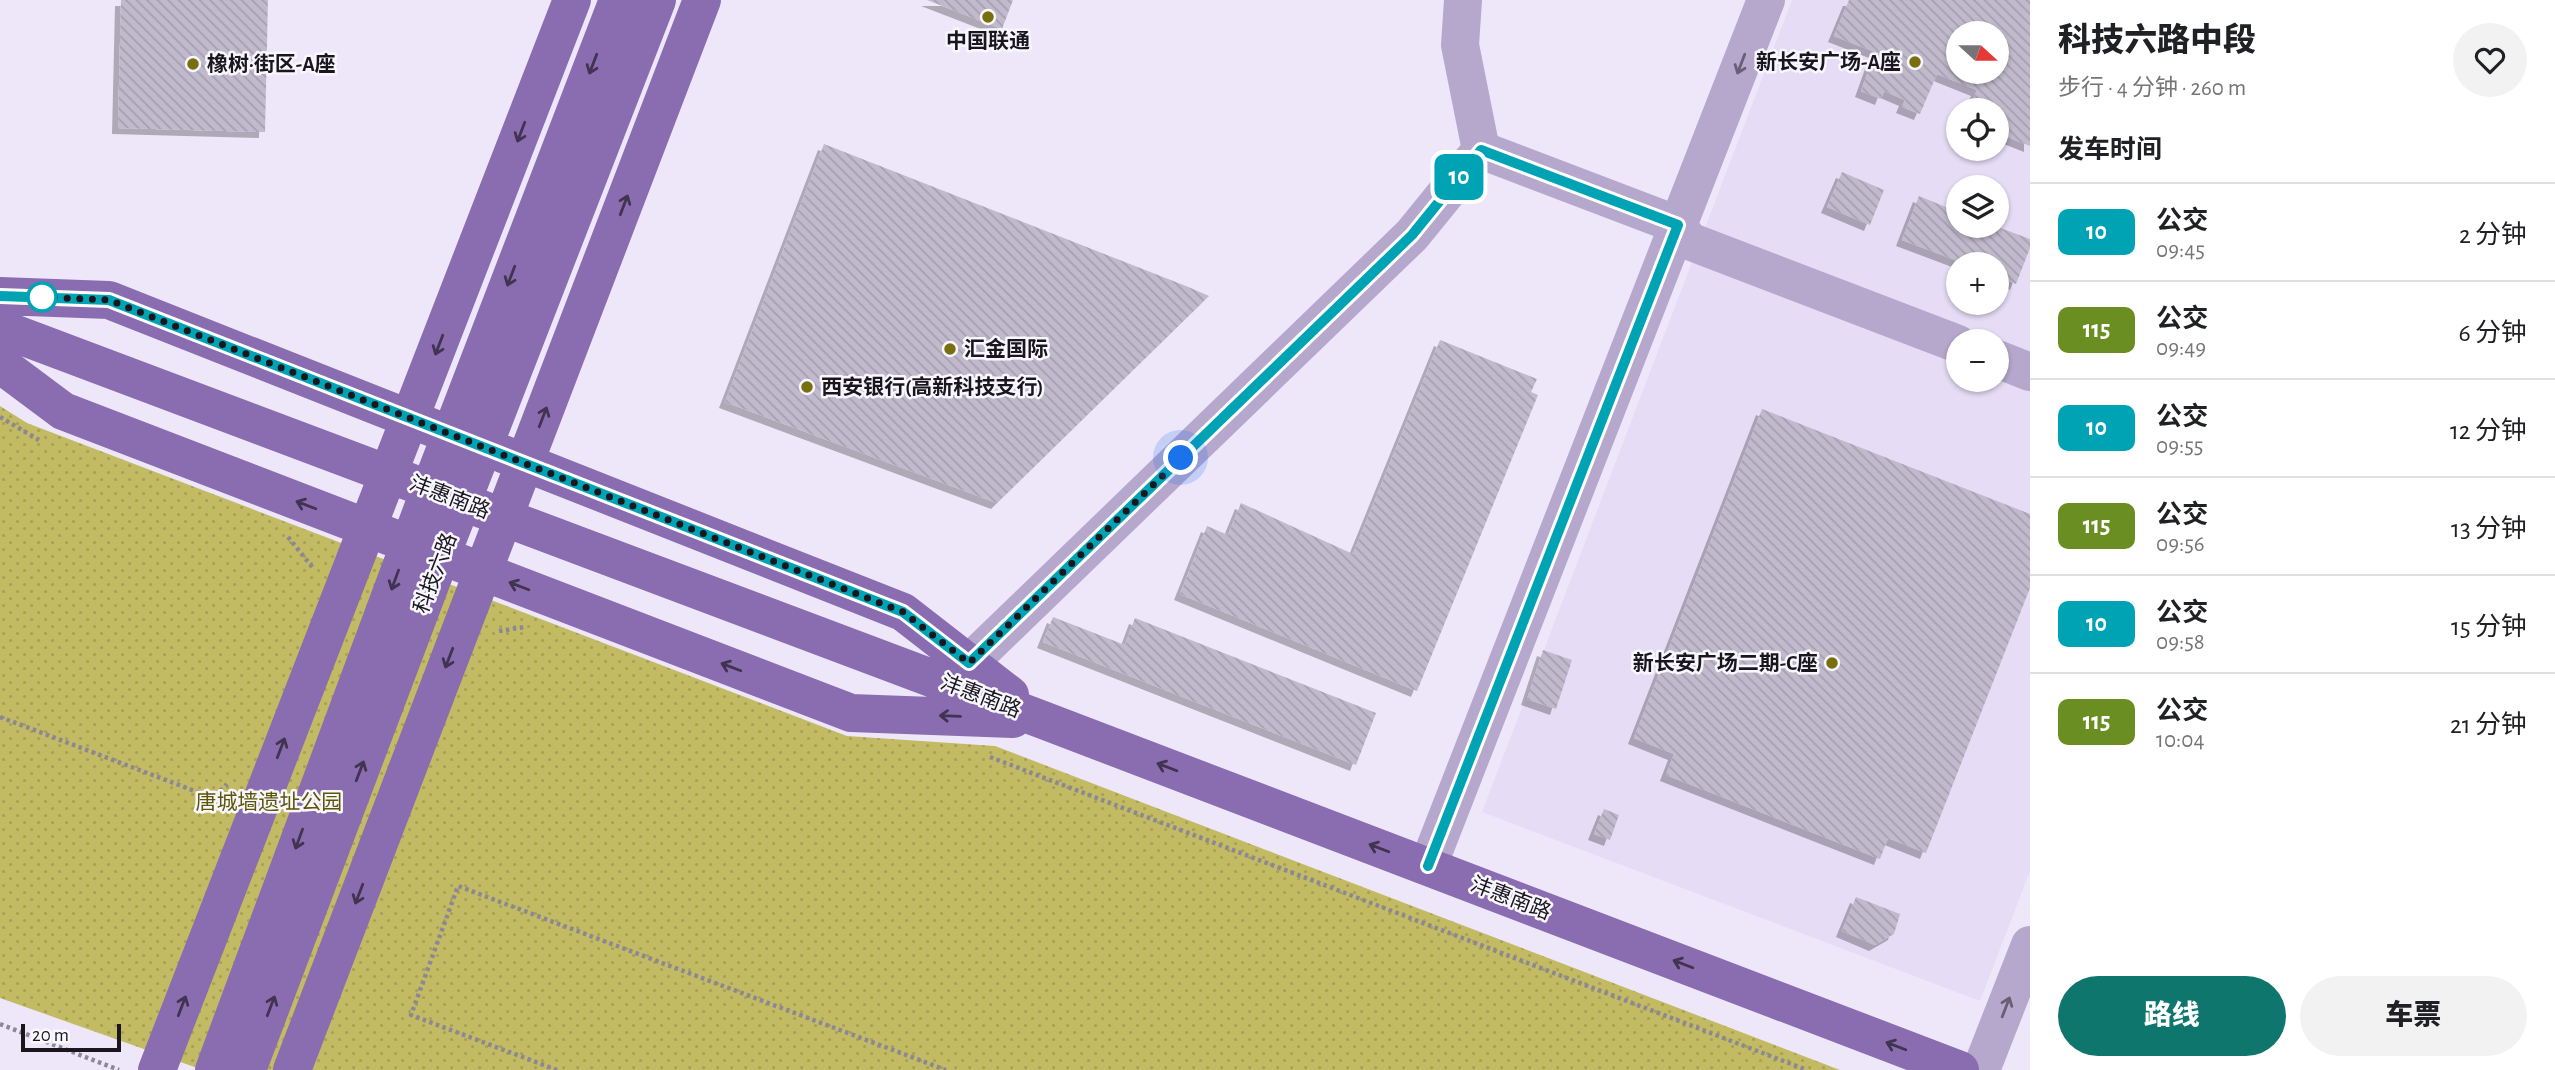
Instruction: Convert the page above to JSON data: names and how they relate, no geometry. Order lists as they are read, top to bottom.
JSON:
{
  "streets": {
    "main road": ["沣惠南路", "科技六路"]
  },
  "crossings": [
    ["沣惠南路", "科技六路"]
  ],
  "one_way": ["沣惠南路"],
  "parks": ["唐城墙遗址公园"],
  "places": [
    "中国联通",
    "新长安广场-A座",
    "橡树·街区-A座",
    "汇金国际",
    "西安银行(高新科技支行)",
    "新长安广场二期-C座"
  ],
  "lines": ["bus line 10"],
  "scale_bar": "20 m",
  "north": "right",
  "page": {
    "on_map": "10",
    "heading": [
      ["科技六路中段", "步行 · 4 分钟 · 260 m"],
      "发车时间"
    ],
    "map_buttons": ["+", "−"],
    "list": [
      {
        "mark": "10",
        "name": "公交",
        "note": "09:45",
        "value": "2 分钟"
      },
      {
        "mark": "115",
        "name": "公交",
        "note": "09:49",
        "value": "6 分钟"
      },
      {
        "mark": "10",
        "name": "公交",
        "note": "09:55",
        "value": "12 分钟"
      },
      {
        "mark": "115",
        "name": "公交",
        "note": "09:56",
        "value": "13 分钟"
      },
      {
        "mark": "10",
        "name": "公交",
        "note": "09:58",
        "value": "15 分钟"
      },
      {
        "mark": "115",
        "name": "公交",
        "note": "10:04",
        "value": "21 分钟"
      }
    ],
    "buttons": ["路线", "车票"],
    "scale": "20 m"
  }
}
